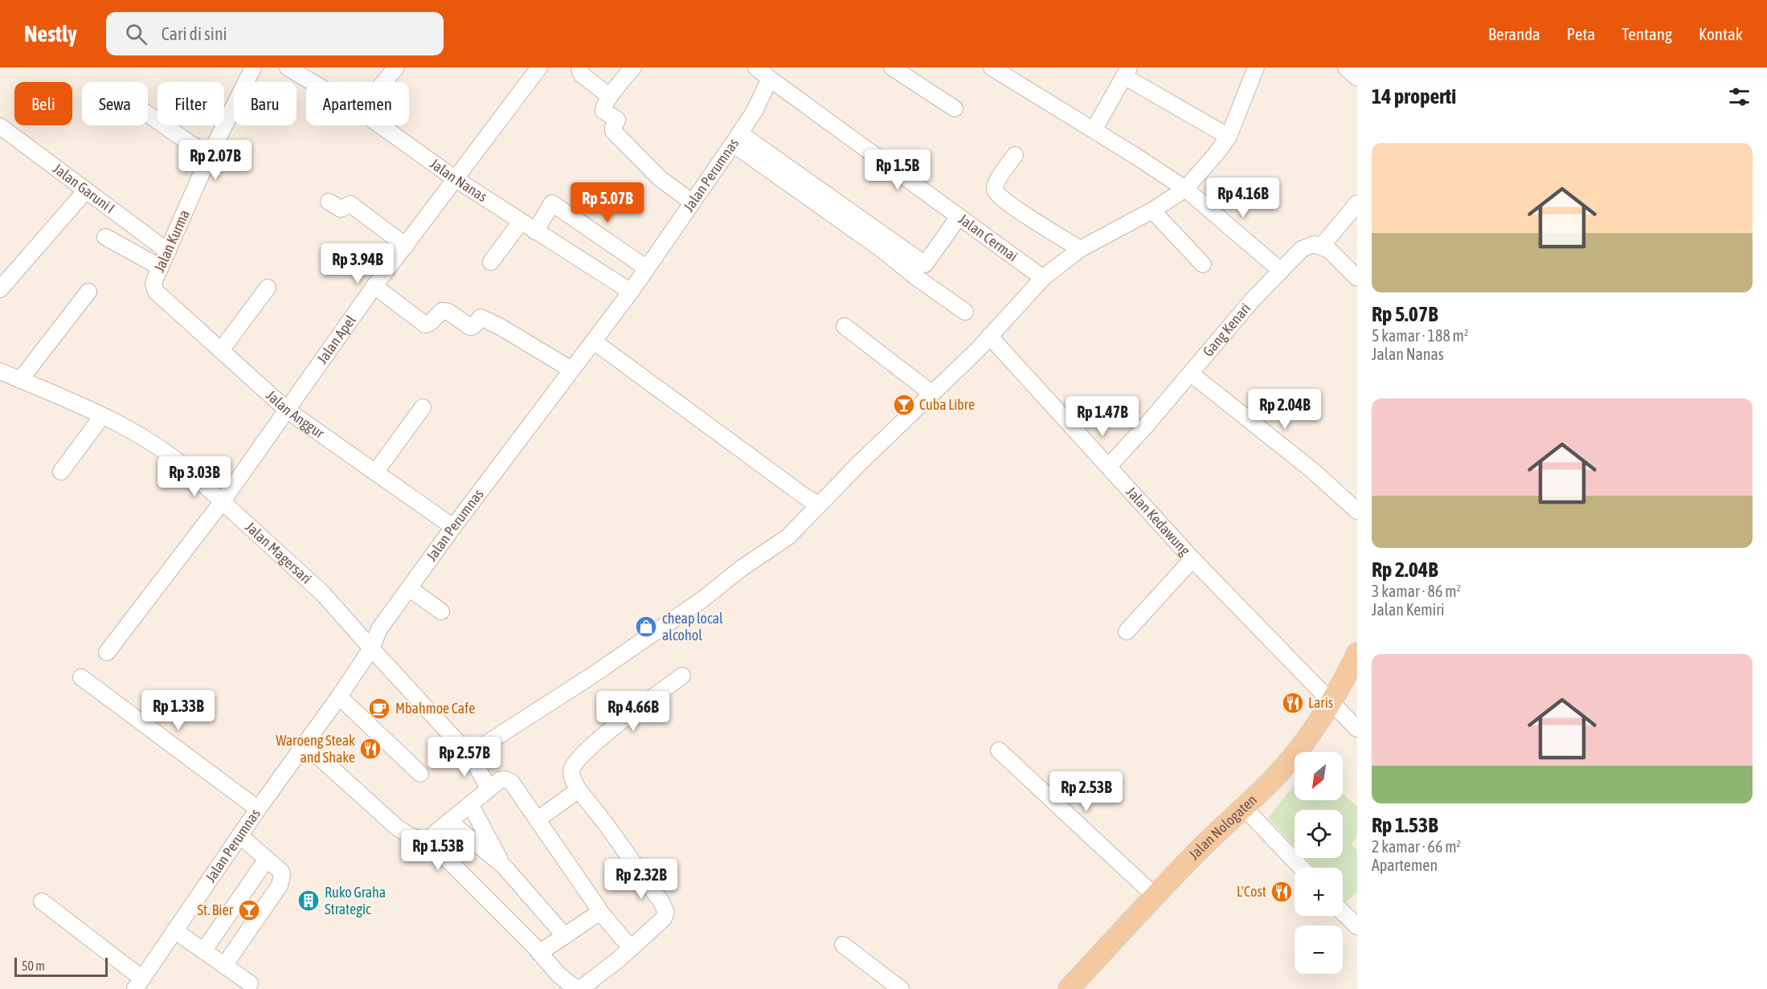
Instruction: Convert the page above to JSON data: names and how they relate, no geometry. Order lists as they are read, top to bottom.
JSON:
{
  "streets": {
    "main road": ["Jalan Nologaten"],
    "street": [
      "Jalan Perumnas",
      "Jalan Nanas",
      "Jalan Garuni I",
      "Jalan Cermai",
      "Jalan Kurma",
      "Gang Kenari",
      "Jalan Apel",
      "Jalan Anggur",
      "Jalan Kedawung",
      "Jalan Magersari"
    ]
  },
  "crossings": [
    ["Jalan Perumnas", "Jalan Nanas"],
    ["Jalan Perumnas", "Jalan Cermai"],
    ["Jalan Perumnas", "Jalan Anggur"],
    ["Jalan Perumnas", "Jalan Magersari"],
    ["Jalan Nanas", "Jalan Apel"],
    ["Jalan Garuni I", "Jalan Kurma"],
    ["Jalan Kurma", "Jalan Anggur"],
    ["Gang Kenari", "Jalan Kedawung"],
    ["Jalan Apel", "Jalan Anggur"],
    ["Jalan Apel", "Jalan Magersari"],
    ["Jalan Kedawung", "Jalan Nologaten"]
  ],
  "places": {
    "bar": ["Cuba Libre", "St. Bier"],
    "shop": ["cheap local alcohol"],
    "restaurant": ["Laris", "Waroeng Steak and Shake", "L'Cost"],
    "cafe": ["Mbahmoe Cafe"],
    "building": ["Ruko Graha Strategic"]
  },
  "scale_bar": "50 m",
  "north": "bottom left",
  "page": {
    "header": "Nestly",
    "search": "Cari di sini",
    "nav": [
      "Beranda",
      "Peta",
      "Tentang",
      "Kontak"
    ],
    "heading": "14 properti",
    "chip": [
      "Beli",
      "Sewa",
      "Filter",
      "Baru",
      "Apartemen"
    ],
    "list": [
      {
        "name": "Rp 5.07B",
        "note": "5 kamar · 188 m² · Jalan Nanas"
      },
      {
        "name": "Rp 2.04B",
        "note": "3 kamar · 86 m² · Jalan Kemiri"
      },
      {
        "name": "Rp 1.53B",
        "note": "2 kamar · 66 m² · Apartemen"
      }
    ],
    "price": [
      "Rp 2.07B",
      "Rp 1.5B",
      "Rp 4.16B",
      "Rp 5.07B",
      "Rp 3.94B",
      "Rp 2.04B",
      "Rp 1.47B",
      "Rp 3.03B",
      "Rp 1.33B",
      "Rp 4.66B",
      "Rp 2.57B",
      "Rp 2.53B",
      "Rp 1.53B",
      "Rp 2.32B"
    ],
    "map_buttons": ["+", "−"],
    "scale": "50 m"
  }
}
